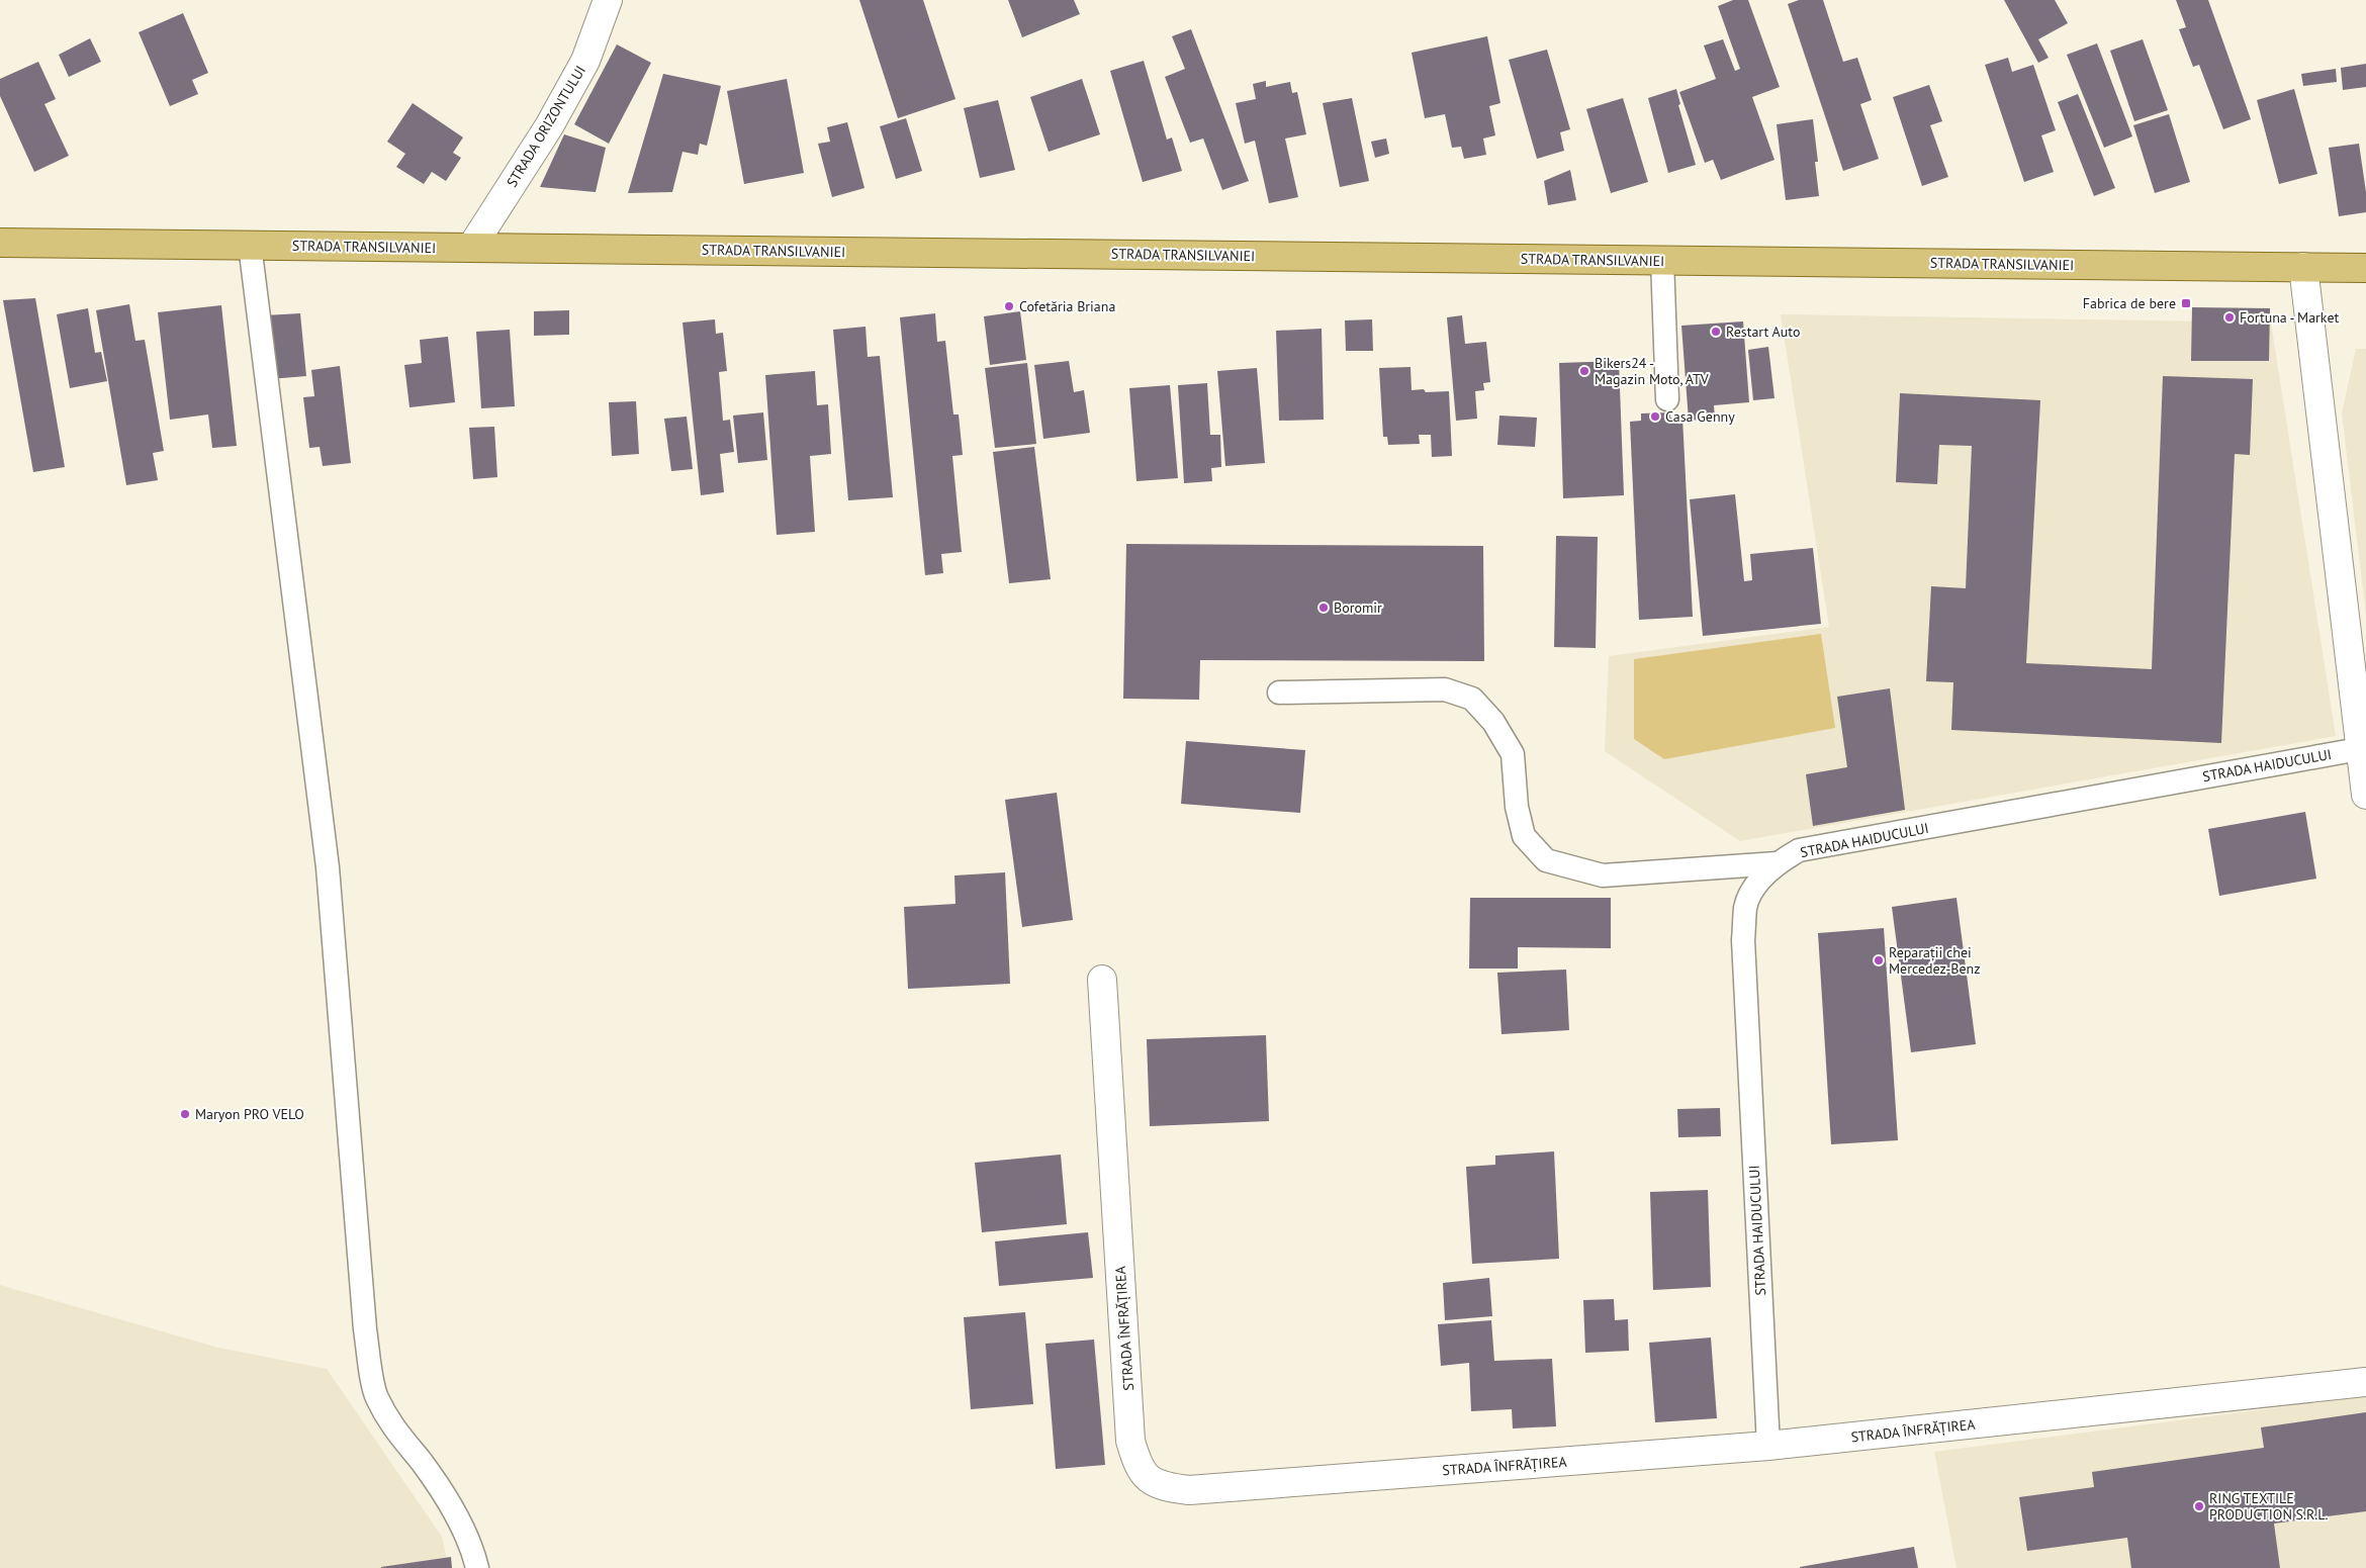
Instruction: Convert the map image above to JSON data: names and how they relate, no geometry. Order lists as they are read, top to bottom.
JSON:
{
  "streets": {
    "main road": ["STRADA TRANSILVANIEI"],
    "street": ["STRADA ORIZONTULUI", "STRADA ÎNFRĂȚIREA"],
    "lane": ["STRADA HAIDUCULUI"]
  },
  "crossings": [
    ["STRADA ORIZONTULUI", "STRADA TRANSILVANIEI"],
    ["STRADA HAIDUCULUI", "STRADA ÎNFRĂȚIREA"]
  ],
  "places": {
    "transit": ["Fabrica de bere"],
    "other": [
      "Cofetăria Briana",
      "Fortuna - Market",
      "Restart Auto",
      "Bikers24 - Magazin Moto, ATV",
      "Casa Genny",
      "Boromir",
      "Reparații chei Mercedez-Benz",
      "Maryon PRO VELO",
      "RING TEXTILE PRODUCTION S.R.L."
    ]
  }
}
